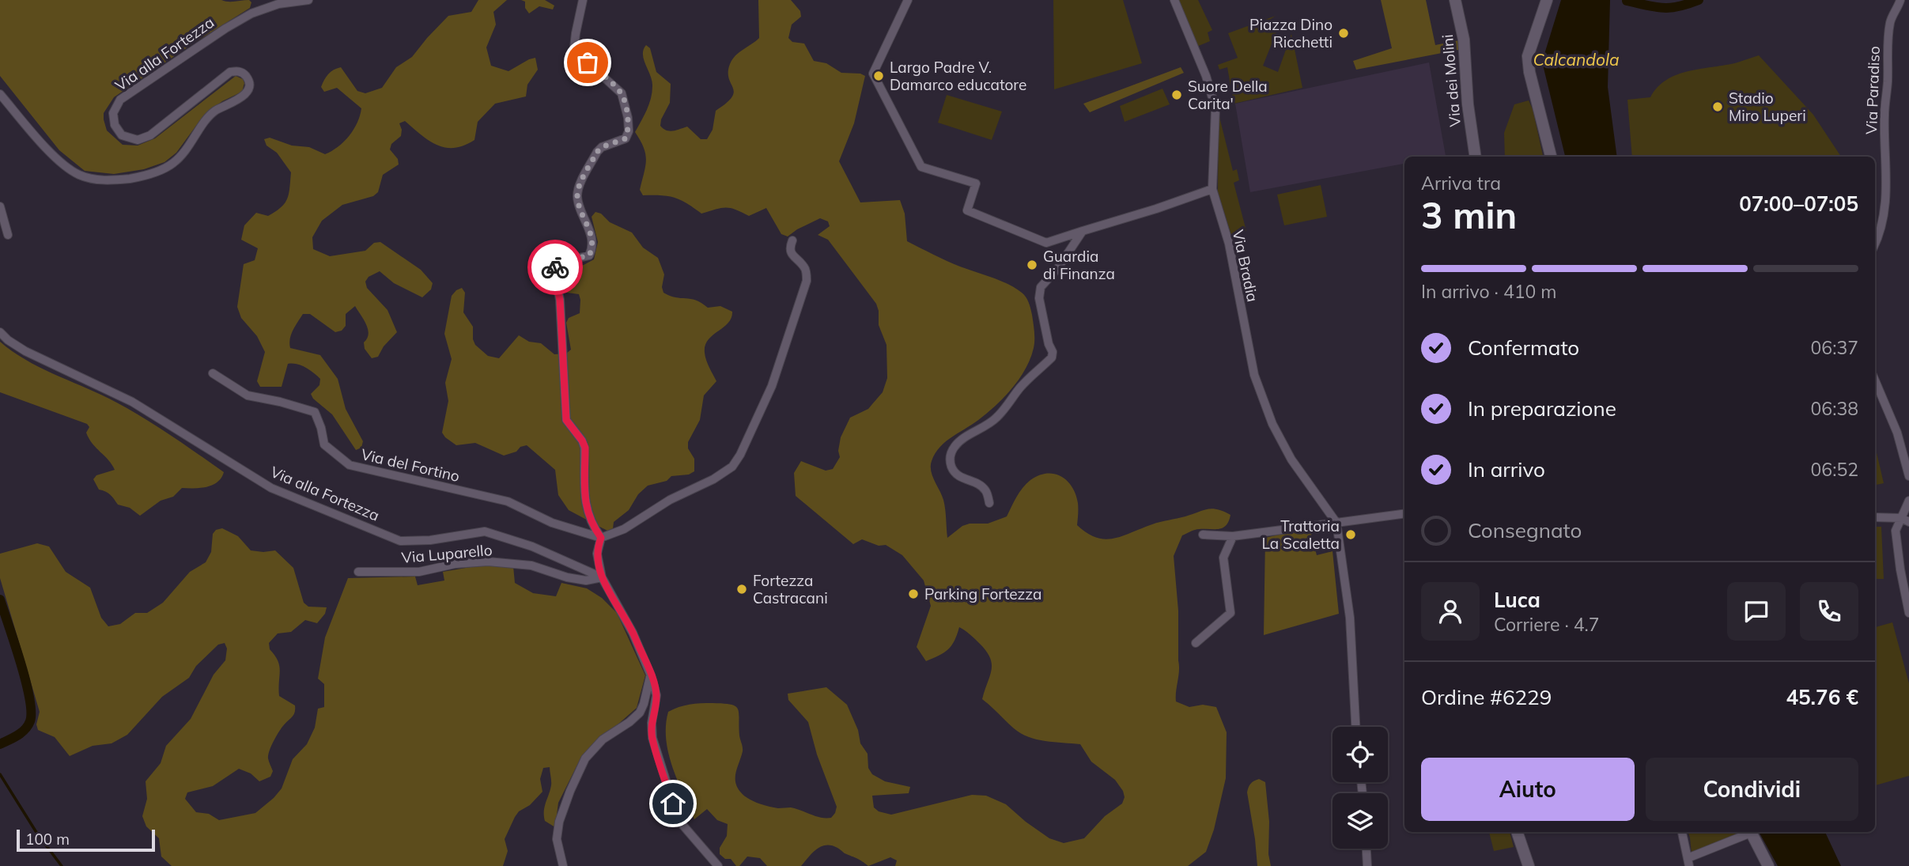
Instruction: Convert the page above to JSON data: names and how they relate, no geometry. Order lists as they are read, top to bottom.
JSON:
{
  "streets": {
    "street": [
      "Via alla Fortezza",
      "Via dei Molini",
      "Via Paradiso",
      "Via Bradia",
      "Via del Fortino",
      "Via Luparello"
    ]
  },
  "crossings": [
    ["Via alla Fortezza", "Via Luparello"]
  ],
  "water": ["Calcandola"],
  "places": [
    "Piazza Dino Ricchetti",
    "Largo Padre V. Damarco educatore",
    "Suore Della Carita'",
    "Stadio Miro Luperi",
    "Guardia di Finanza",
    "Trattoria La Scaletta",
    "Fortezza Castracani",
    "Parking Fortezza"
  ],
  "scale_bar": "100 m",
  "page": {
    "heading": ["3 min", "Arriva tra", "07:00–07:05"],
    "panel": [
      "Luca",
      "Corriere · 4.7",
      "Ordine #6229",
      "45.76 €"
    ],
    "bar": "In arrivo · 410 m",
    "list": [
      ["Confermato", "06:37"],
      ["In preparazione", "06:38"],
      ["In arrivo", "06:52"],
      "Consegnato"
    ],
    "buttons": ["Aiuto", "Condividi"],
    "scale": "100 m"
  }
}
